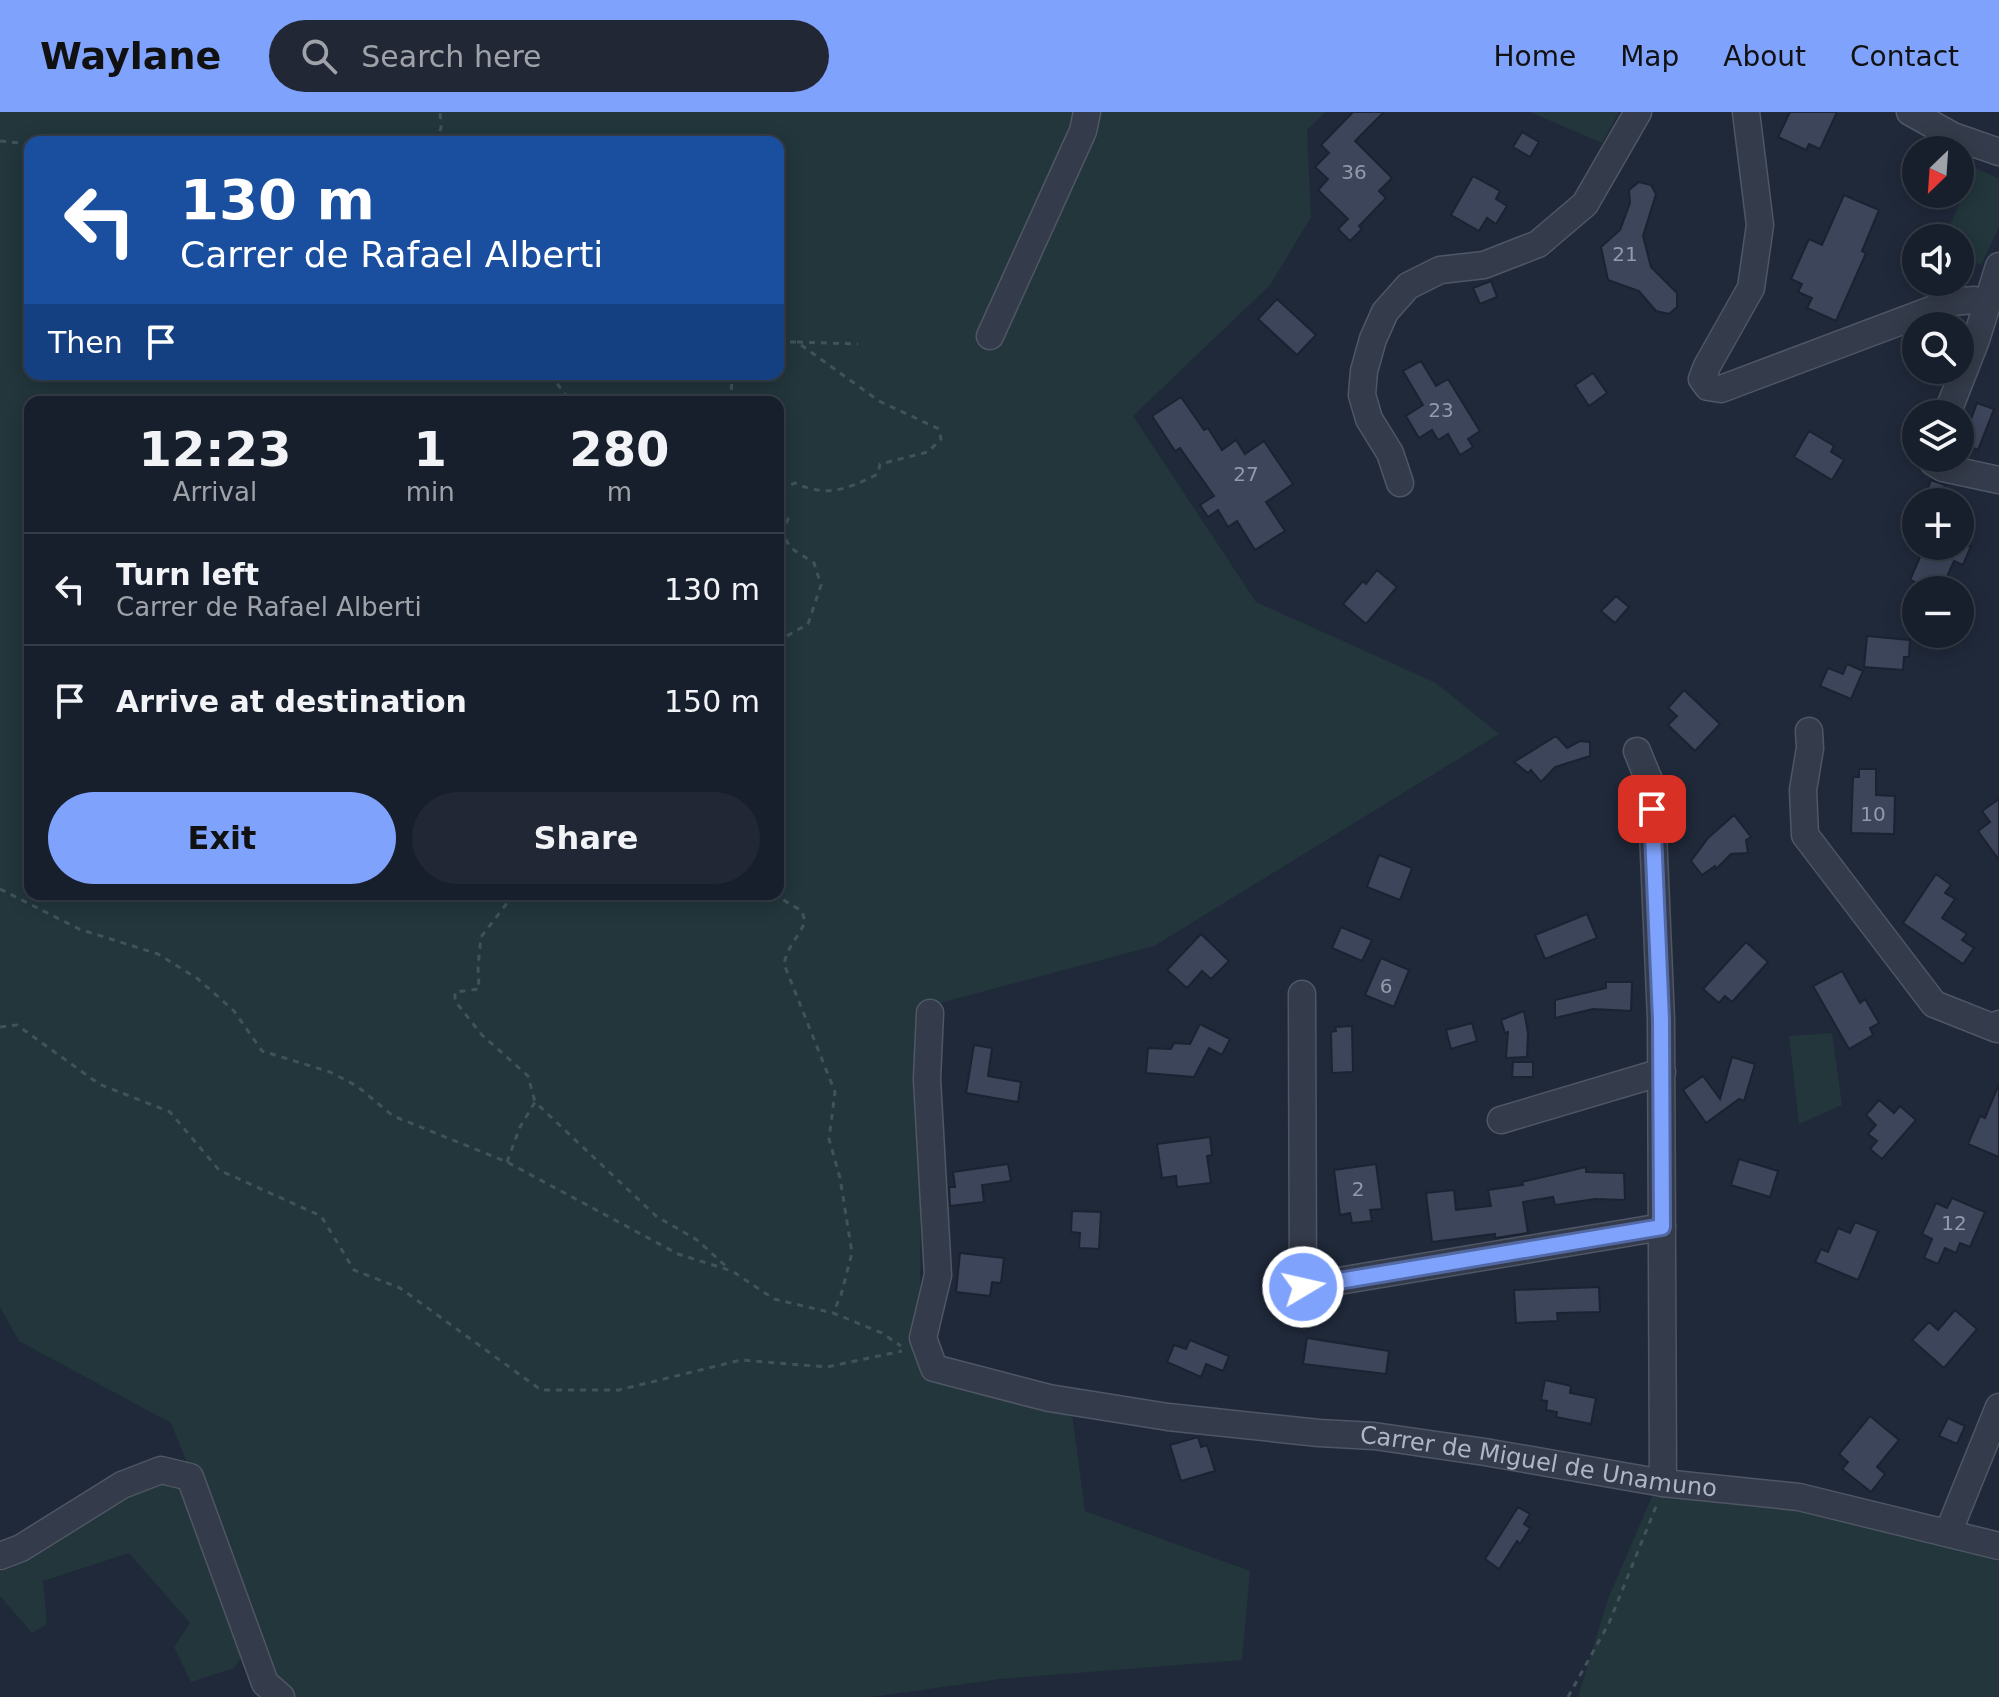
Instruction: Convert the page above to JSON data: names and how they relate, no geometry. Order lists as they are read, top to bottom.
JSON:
{
  "streets": {
    "street": ["Carrer de Miguel de Unamuno"]
  },
  "house_numbers": [
    "36",
    "21",
    "23",
    "27",
    "10",
    "6",
    "2",
    "12"
  ],
  "north": "bottom left",
  "page": {
    "header": "Waylane",
    "search": "Search here",
    "nav": [
      "Home",
      "Map",
      "About",
      "Contact"
    ],
    "map_buttons": ["+", "−"],
    "turn": ["130 m", "Carrer de Rafael Alberti"],
    "then": "Then",
    "eta": [
      "12:23",
      "Arrival",
      "1",
      "min",
      "280",
      "m"
    ],
    "list": [
      {
        "name": "Turn left",
        "note": "Carrer de Rafael Alberti",
        "value": "130 m"
      },
      {
        "name": "Arrive at destination",
        "value": "150 m"
      }
    ],
    "buttons": ["Exit", "Share"]
  }
}
